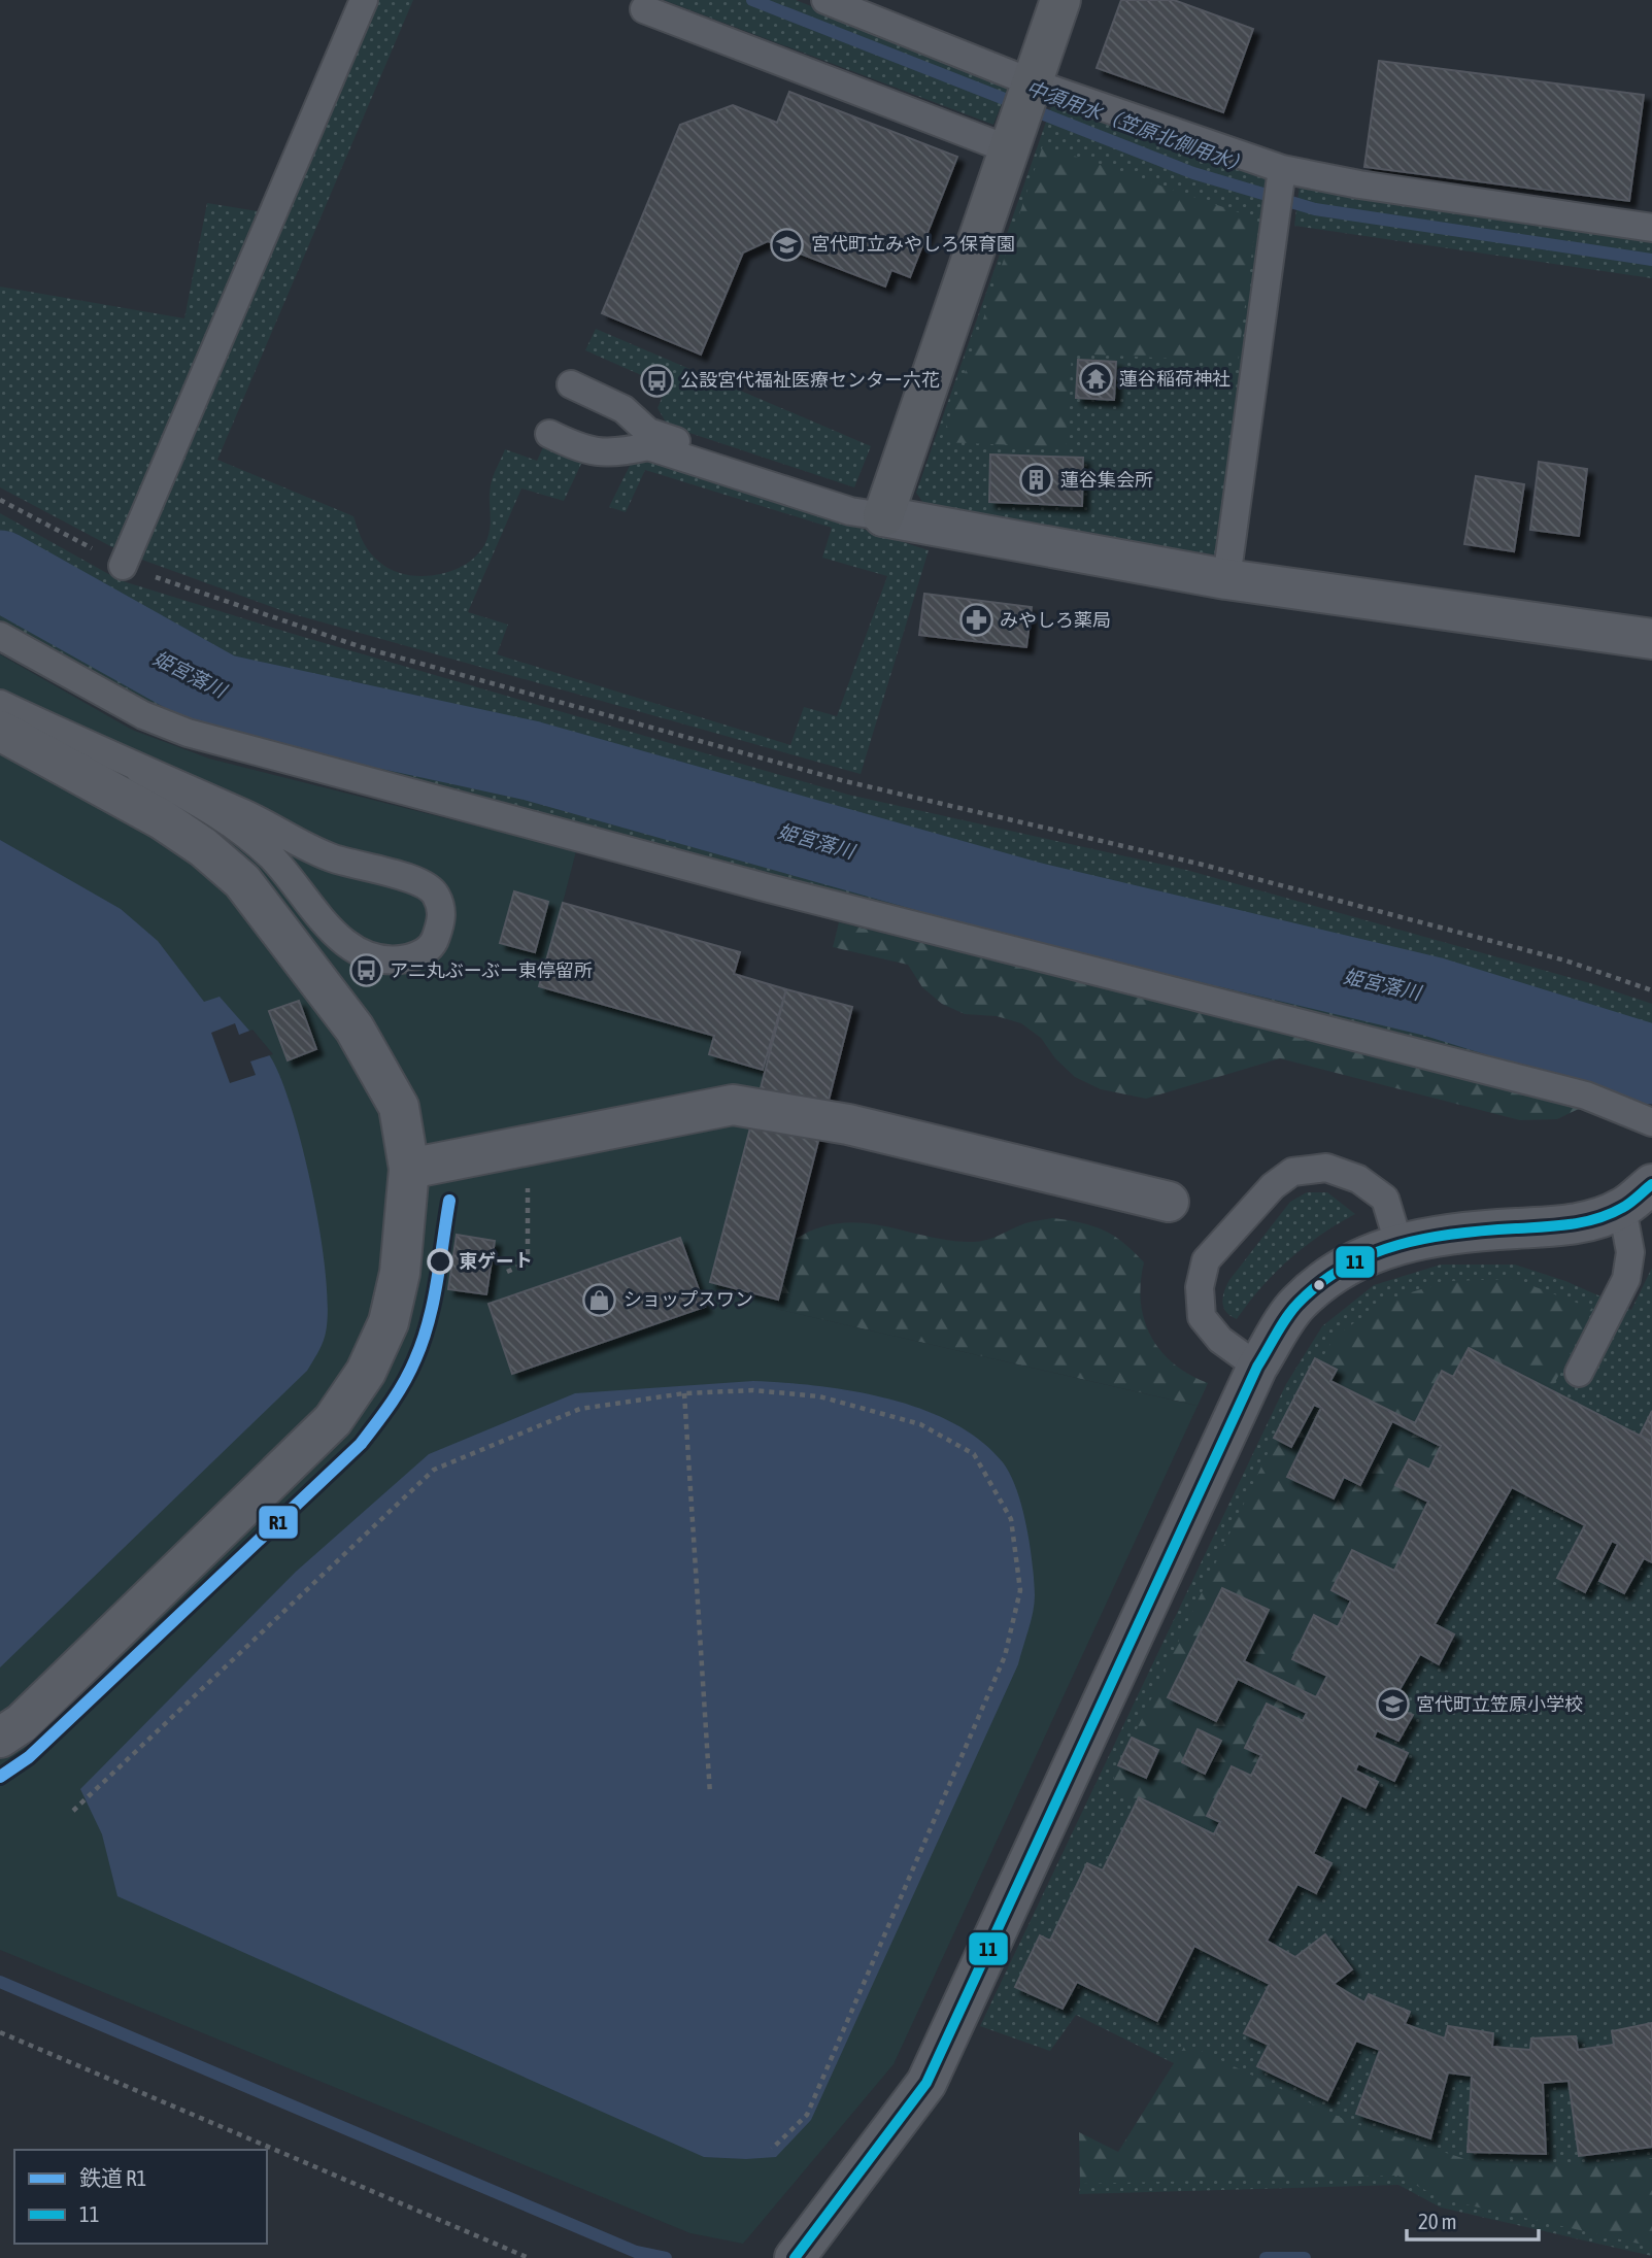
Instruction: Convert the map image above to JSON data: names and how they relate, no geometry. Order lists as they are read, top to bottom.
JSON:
{
  "water": ["中須用水（笠原北側用水）", "姫宮落川"],
  "places": {
    "school or university": ["宮代町立みやしろ保育園", "宮代町立笠原小学校"],
    "temple": ["蓮谷稲荷神社"],
    "bus stop": ["公設宮代福祉医療センター六花", "アニ丸ぶーぶー東停留所"],
    "building": ["蓮谷集会所"],
    "pharmacy": ["みやしろ薬局"],
    "other": ["東ゲート"],
    "shop": ["ショップスワン"]
  },
  "lines": ["transit line 11", "rail line R1"],
  "legend": ["鉄道 R1", "11"],
  "scale_bar": "20 m"
}
